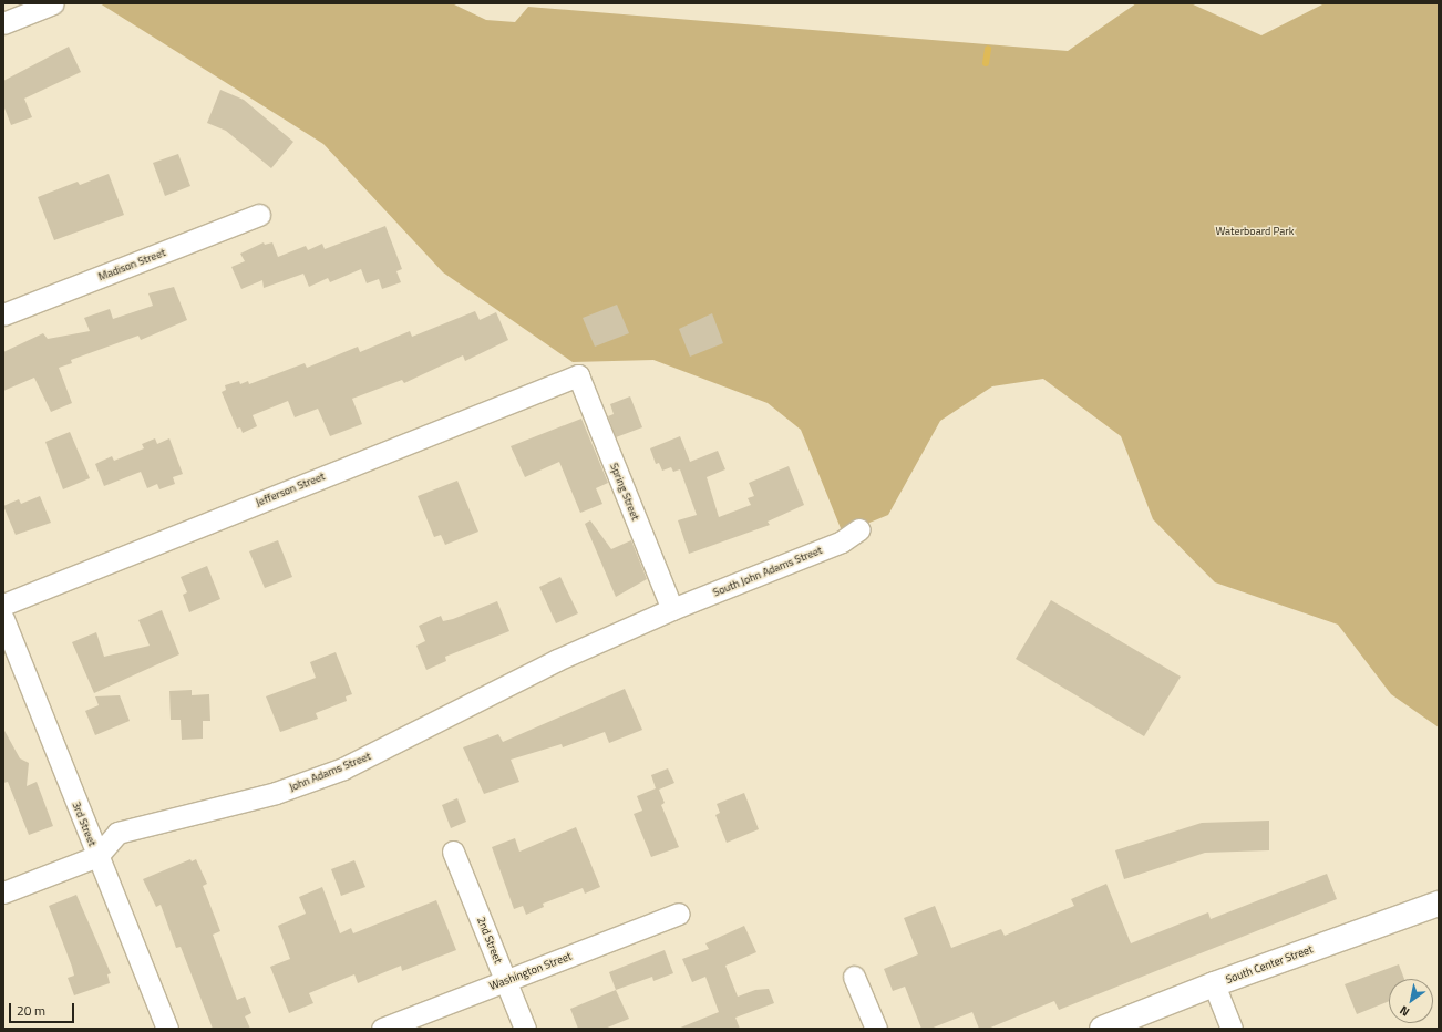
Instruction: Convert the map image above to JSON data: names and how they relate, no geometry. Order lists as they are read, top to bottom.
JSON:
{
  "streets": {
    "street": [
      "Madison Street",
      "Jefferson Street",
      "Spring Street",
      "South John Adams Street",
      "John Adams Street",
      "3rd Street",
      "2nd Street",
      "South Center Street",
      "Washington Street"
    ]
  },
  "crossings": [
    ["Jefferson Street", "Spring Street"],
    ["Spring Street", "South John Adams Street"],
    ["Spring Street", "John Adams Street"],
    ["South John Adams Street", "John Adams Street"],
    ["John Adams Street", "3rd Street"],
    ["2nd Street", "Washington Street"]
  ],
  "parks": ["Waterboard Park"],
  "scale_bar": "20 m",
  "north": "bottom left"
}
